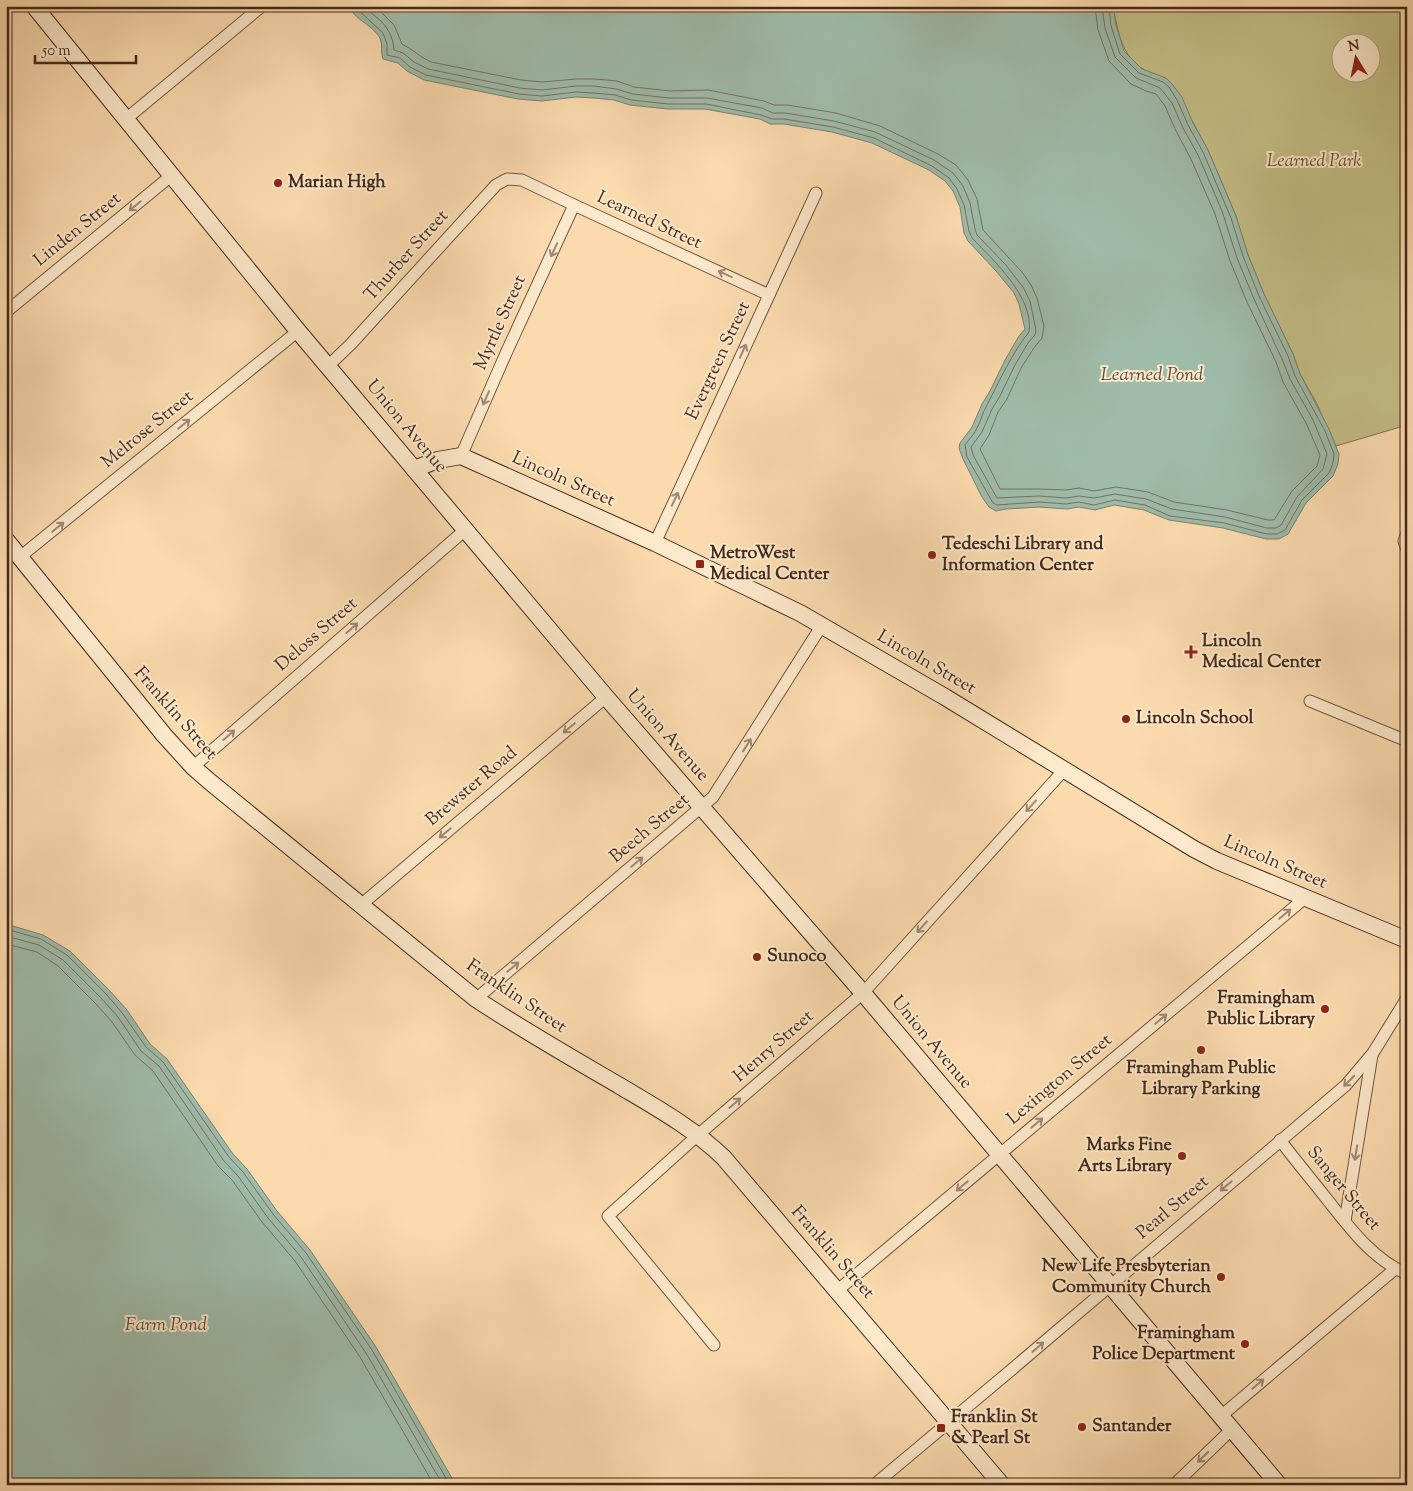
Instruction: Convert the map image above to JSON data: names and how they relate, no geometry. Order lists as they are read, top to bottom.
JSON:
{
  "streets": {
    "street": [
      "Learned Street",
      "Linden Street",
      "Thurber Street",
      "Myrtle Street",
      "Evergreen Street",
      "Union Avenue",
      "Melrose Street",
      "Lincoln Street",
      "Deloss Street",
      "Franklin Street",
      "Brewster Road",
      "Beech Street",
      "Henry Street",
      "Lexington Street",
      "Sanger Street",
      "Pearl Street"
    ]
  },
  "crossings": [
    ["Learned Street", "Thurber Street"],
    ["Learned Street", "Myrtle Street"],
    ["Learned Street", "Evergreen Street"],
    ["Linden Street", "Union Avenue"],
    ["Thurber Street", "Union Avenue"],
    ["Myrtle Street", "Lincoln Street"],
    ["Evergreen Street", "Lincoln Street"],
    ["Union Avenue", "Melrose Street"],
    ["Union Avenue", "Deloss Street"],
    ["Union Avenue", "Brewster Road"],
    ["Union Avenue", "Beech Street"],
    ["Union Avenue", "Henry Street"],
    ["Union Avenue", "Lexington Street"],
    ["Union Avenue", "Pearl Street"],
    ["Melrose Street", "Franklin Street"],
    ["Lincoln Street", "Beech Street"],
    ["Lincoln Street", "Henry Street"],
    ["Lincoln Street", "Lexington Street"],
    ["Deloss Street", "Franklin Street"],
    ["Franklin Street", "Brewster Road"],
    ["Franklin Street", "Beech Street"],
    ["Franklin Street", "Henry Street"],
    ["Franklin Street", "Lexington Street"],
    ["Franklin Street", "Pearl Street"],
    ["Sanger Street", "Pearl Street"]
  ],
  "one_way": [
    "Learned Street",
    "Linden Street",
    "Myrtle Street",
    "Evergreen Street",
    "Melrose Street",
    "Deloss Street",
    "Brewster Road",
    "Beech Street"
  ],
  "water": ["Learned Pond", "Farm Pond"],
  "parks": ["Learned Park"],
  "places": {
    "other": [
      "Marian High",
      "Tedeschi Library and Information Center",
      "Lincoln School",
      "Sunoco",
      "Framingham Public Library",
      "Framingham Public Library Parking",
      "Marks Fine Arts Library",
      "New Life Presbyterian Community Church",
      "Framingham Police Department",
      "Santander"
    ],
    "transit": ["MetroWest Medical Center", "Franklin St & Pearl St"],
    "health": ["Lincoln Medical Center"]
  },
  "scale_bar": "50 m",
  "north": "top"
}
